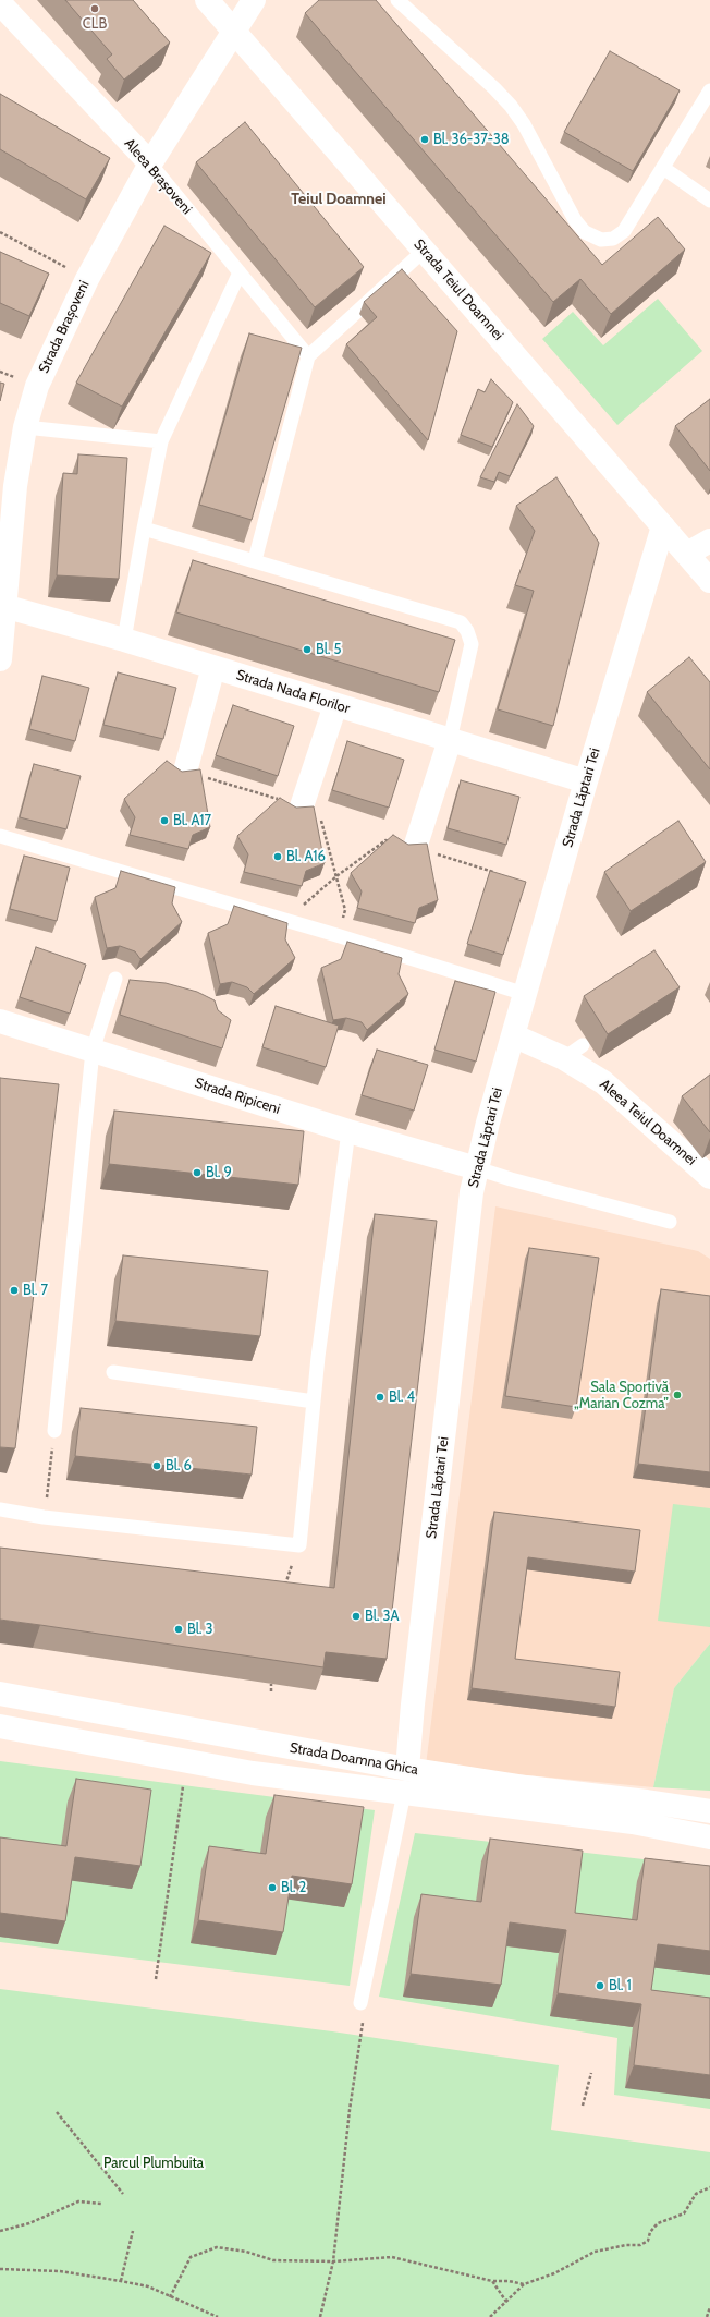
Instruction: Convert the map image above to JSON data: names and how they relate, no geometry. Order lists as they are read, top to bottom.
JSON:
{
  "streets": {
    "street": [
      "Aleea Brașoveni",
      "Strada Teiul Doamnei",
      "Strada Brașoveni",
      "Strada Nada Florilor",
      "Strada Lăptari Tei",
      "Strada Ripiceni",
      "Aleea Teiul Doamnei",
      "Strada Doamna Ghica"
    ]
  },
  "crossings": [
    ["Aleea Brașoveni", "Strada Brașoveni"],
    ["Strada Teiul Doamnei", "Strada Brașoveni"],
    ["Strada Teiul Doamnei", "Strada Lăptari Tei"],
    ["Strada Brașoveni", "Strada Nada Florilor"],
    ["Strada Nada Florilor", "Strada Lăptari Tei"],
    ["Strada Lăptari Tei", "Strada Ripiceni"],
    ["Strada Lăptari Tei", "Aleea Teiul Doamnei"],
    ["Strada Lăptari Tei", "Strada Doamna Ghica"]
  ],
  "districts": ["Teiul Doamnei"],
  "parks": ["Parcul Plumbuita"],
  "places": [
    "CLB",
    "Bl. 36-37-38",
    "Bl. 5",
    "Bl. A17",
    "Bl. A16",
    "Bl. 9",
    "Bl. 7",
    "Sala Sportivă „Marian Cozma”",
    "Bl. 4",
    "Bl. 6",
    "Bl. 3A",
    "Bl. 3",
    "Bl. 2",
    "Bl. 1"
  ]
}
